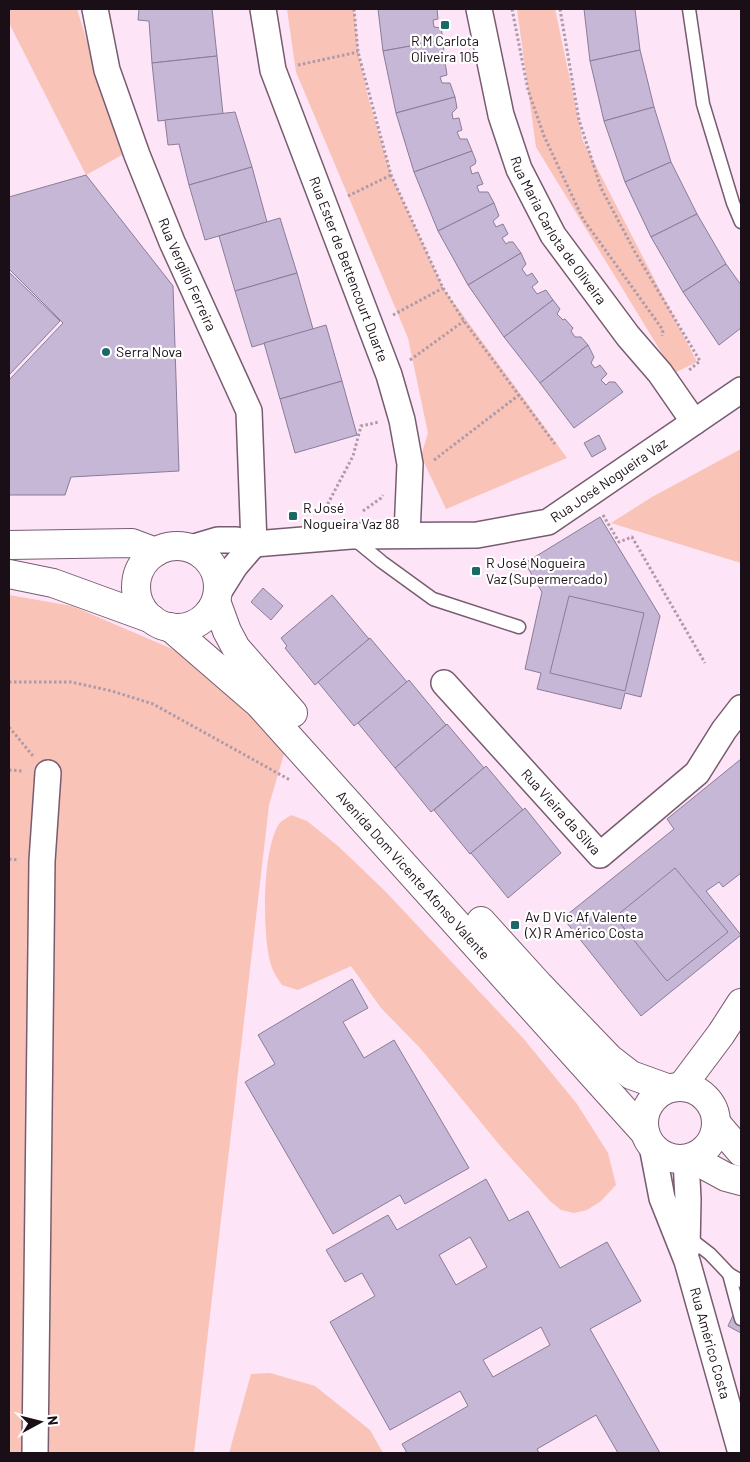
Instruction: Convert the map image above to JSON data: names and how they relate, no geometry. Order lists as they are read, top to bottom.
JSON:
{
  "streets": {
    "street": [
      "Rua Maria Carlota de Oliveira",
      "Rua Ester de Bettencourt Duarte",
      "Rua Vergílio Ferreira",
      "Rua José Nogueira Vaz",
      "Rua Vieira da Silva",
      "Avenida Dom Vicente Afonso Valente",
      "Rua Américo Costa"
    ]
  },
  "crossings": [
    ["Rua Maria Carlota de Oliveira", "Rua José Nogueira Vaz"],
    ["Rua Ester de Bettencourt Duarte", "Rua José Nogueira Vaz"],
    ["Rua Vergílio Ferreira", "Rua José Nogueira Vaz"],
    ["Rua José Nogueira Vaz", "Avenida Dom Vicente Afonso Valente"]
  ],
  "places": {
    "transit": [
      "R M Carlota Oliveira 105",
      "R José Nogueira Vaz 88",
      "R José Nogueira Vaz (Supermercado)",
      "Av D Vic Af Valente (X) R Américo Costa"
    ],
    "other": ["Serra Nova"]
  },
  "north": "right"
}
